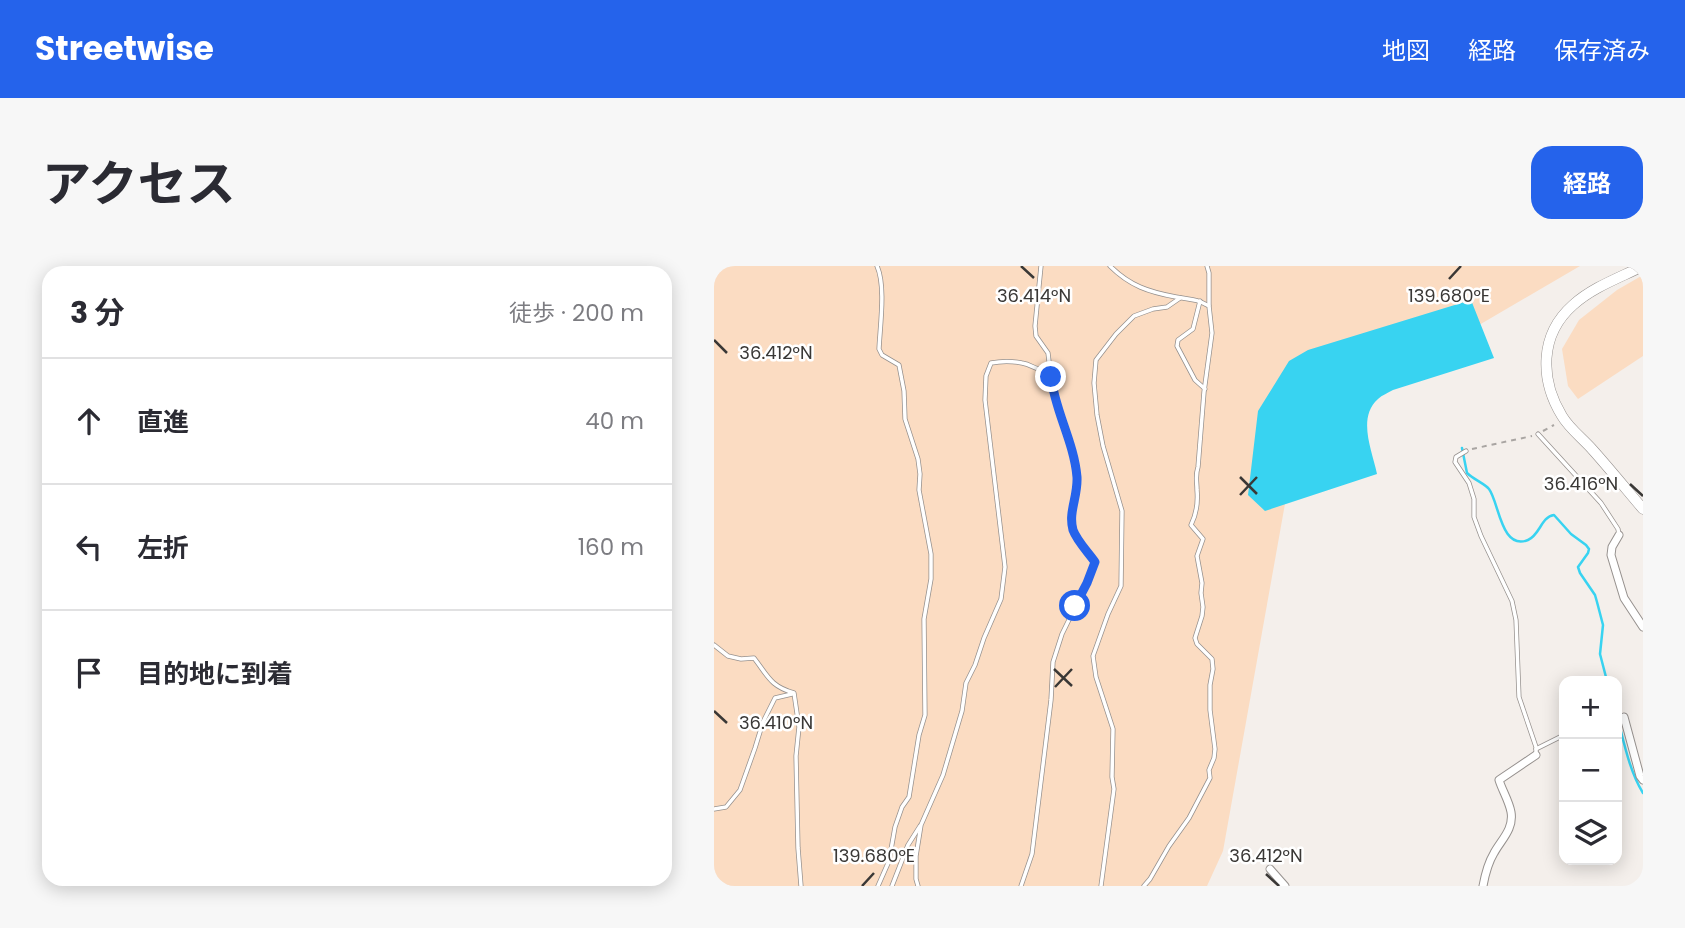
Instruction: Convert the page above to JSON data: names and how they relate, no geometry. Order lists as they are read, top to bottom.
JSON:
{
  "page": {
    "header": "Streetwise",
    "nav": ["地図", "経路", "保存済み"],
    "title": "アクセス",
    "buttons": "経路",
    "heading": ["3 分", "徒歩 · 200 m"],
    "list": [
      ["直進", "40 m"],
      ["左折", "160 m"],
      "目的地に到着"
    ],
    "map_buttons": ["+", "−"]
  },
  "coordinates": [
    "36.414°N",
    "139.680°E",
    "36.412°N",
    "36.416°N",
    "36.410°N"
  ]
}
